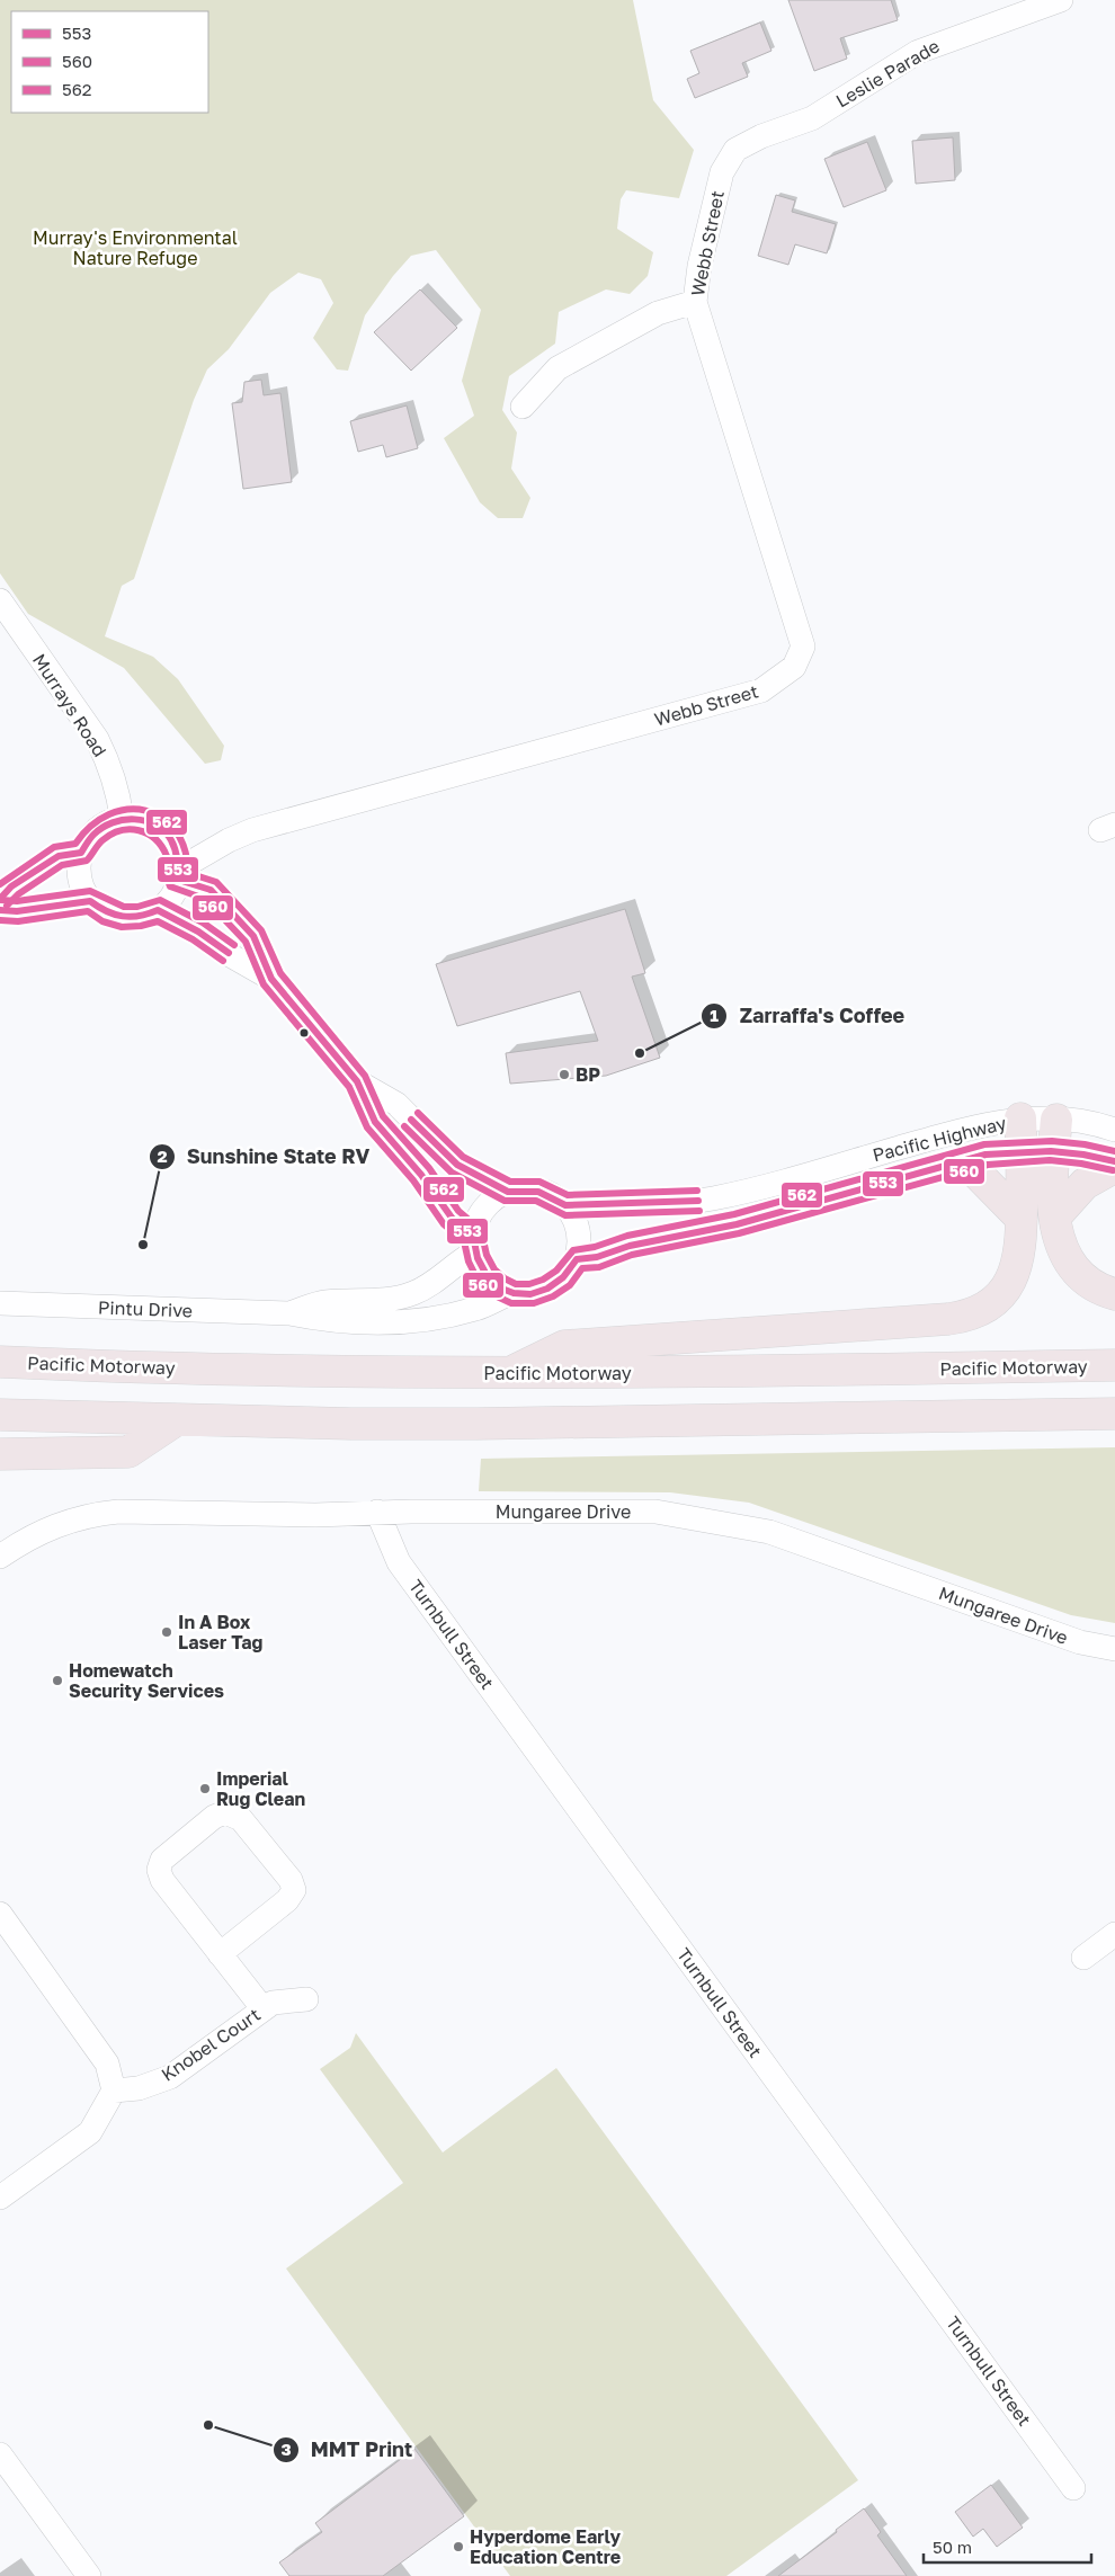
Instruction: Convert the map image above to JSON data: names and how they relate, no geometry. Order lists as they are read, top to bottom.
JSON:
{
  "streets": {
    "highway": ["Pacific Motorway"],
    "street": [
      "Leslie Parade",
      "Webb Street",
      "Murrays Road",
      "Pacific Highway",
      "Pintu Drive",
      "Mungaree Drive",
      "Turnbull Street",
      "Knobel Court"
    ]
  },
  "crossings": [
    ["Leslie Parade", "Webb Street"],
    ["Webb Street", "Murrays Road"],
    ["Pacific Highway", "Pintu Drive"],
    ["Mungaree Drive", "Turnbull Street"]
  ],
  "parks": ["Murray's Environmental Nature Refuge"],
  "places": [
    "Zarraffa's Coffee",
    "BP",
    "Sunshine State RV",
    "In A Box Laser Tag",
    "Homewatch Security Services",
    "Imperial Rug Clean",
    "MMT Print",
    "Hyperdome Early Education Centre"
  ],
  "lines": ["transit line 562", "transit line 553", "transit line 560"],
  "legend": ["553", "560", "562"],
  "scale_bar": "50 m"
}
